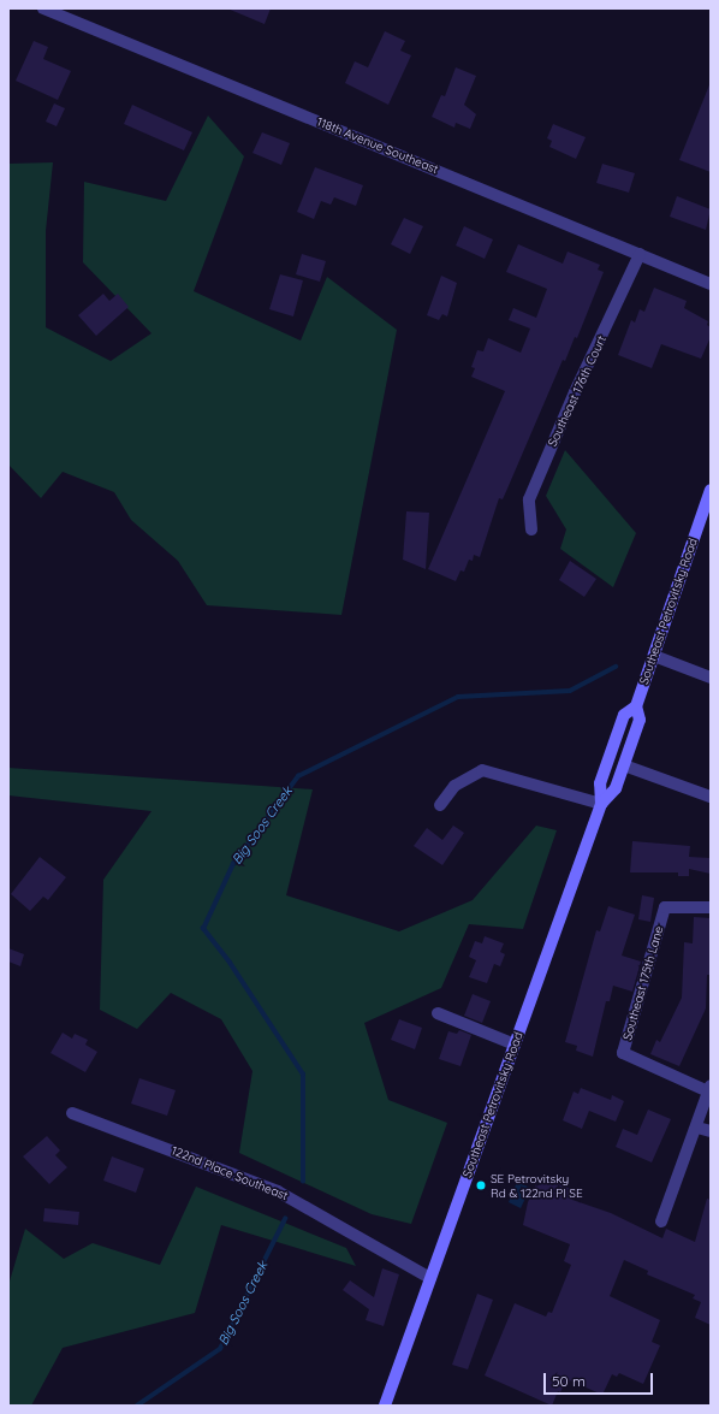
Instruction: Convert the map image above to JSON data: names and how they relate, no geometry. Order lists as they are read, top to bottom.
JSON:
{
  "streets": {
    "main road": ["Southeast Petrovitsky Road"],
    "street": [
      "118th Avenue Southeast",
      "Southeast 176th Court",
      "Southeast 175th Lane",
      "122nd Place Southeast"
    ]
  },
  "crossings": [
    ["118th Avenue Southeast", "Southeast 176th Court"],
    ["Southeast Petrovitsky Road", "122nd Place Southeast"]
  ],
  "water": ["Big Soos Creek"],
  "places": ["SE Petrovitsky Rd & 122nd Pl SE"],
  "scale_bar": "50 m"
}
